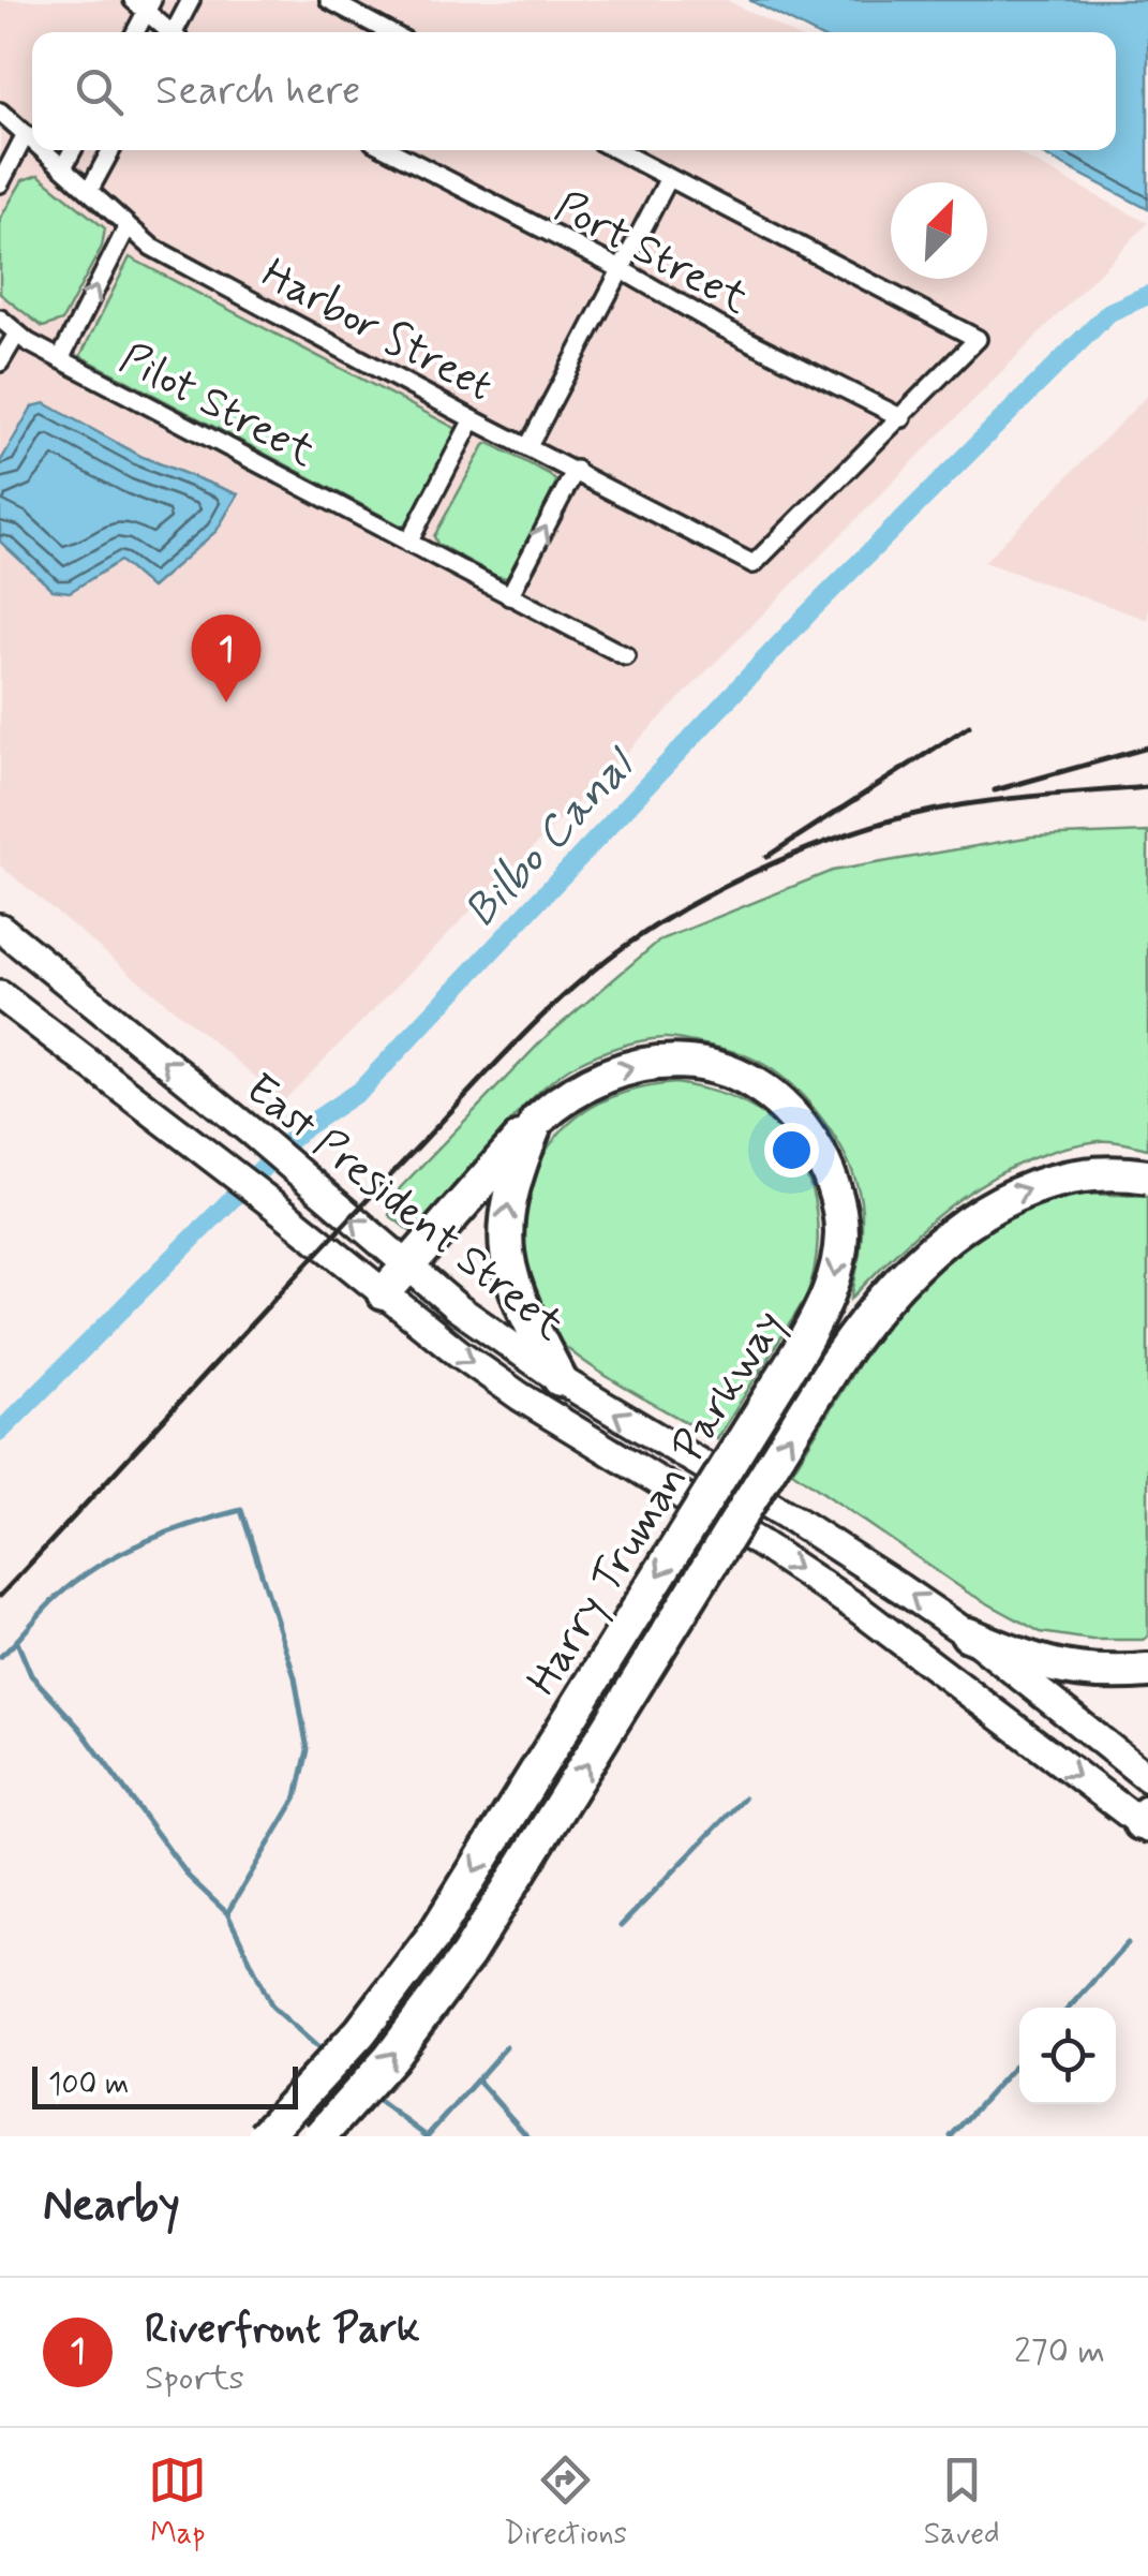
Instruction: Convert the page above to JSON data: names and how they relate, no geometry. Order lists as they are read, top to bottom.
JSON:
{
  "streets": {
    "highway": ["Harry Truman Parkway"],
    "main road": ["East President Street"],
    "street": ["Port Street", "Harbor Street", "Pilot Street"]
  },
  "crossings": [
    ["Port Street", "Harbor Street"],
    ["East President Street", "Harry Truman Parkway"]
  ],
  "water": ["Bilbo Canal"],
  "scale_bar": "100 m",
  "north": "top right",
  "page": {
    "search": "Search here",
    "pins": "1",
    "scale": "100 m",
    "heading": "Nearby",
    "list": [
      {
        "mark": "1",
        "name": "Riverfront Park",
        "note": "Sports",
        "value": "270 m"
      }
    ],
    "nav": ["Map", "Directions", "Saved"]
  }
}
